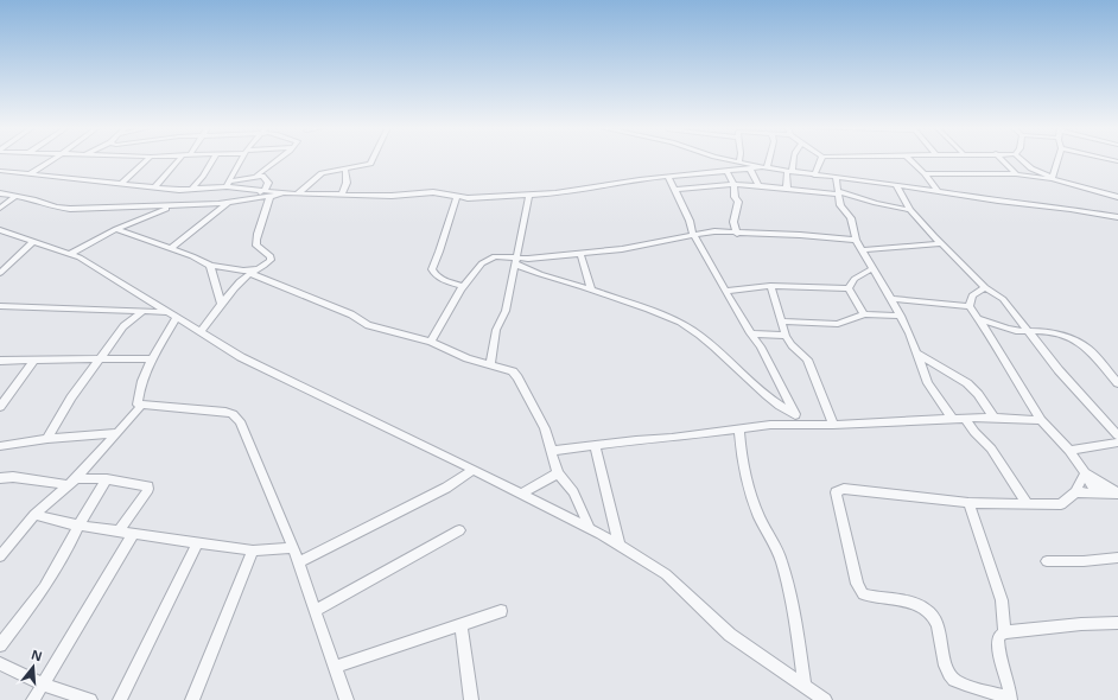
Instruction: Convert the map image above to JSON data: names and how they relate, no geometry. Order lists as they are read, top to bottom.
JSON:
{
  "north": "top"
}
